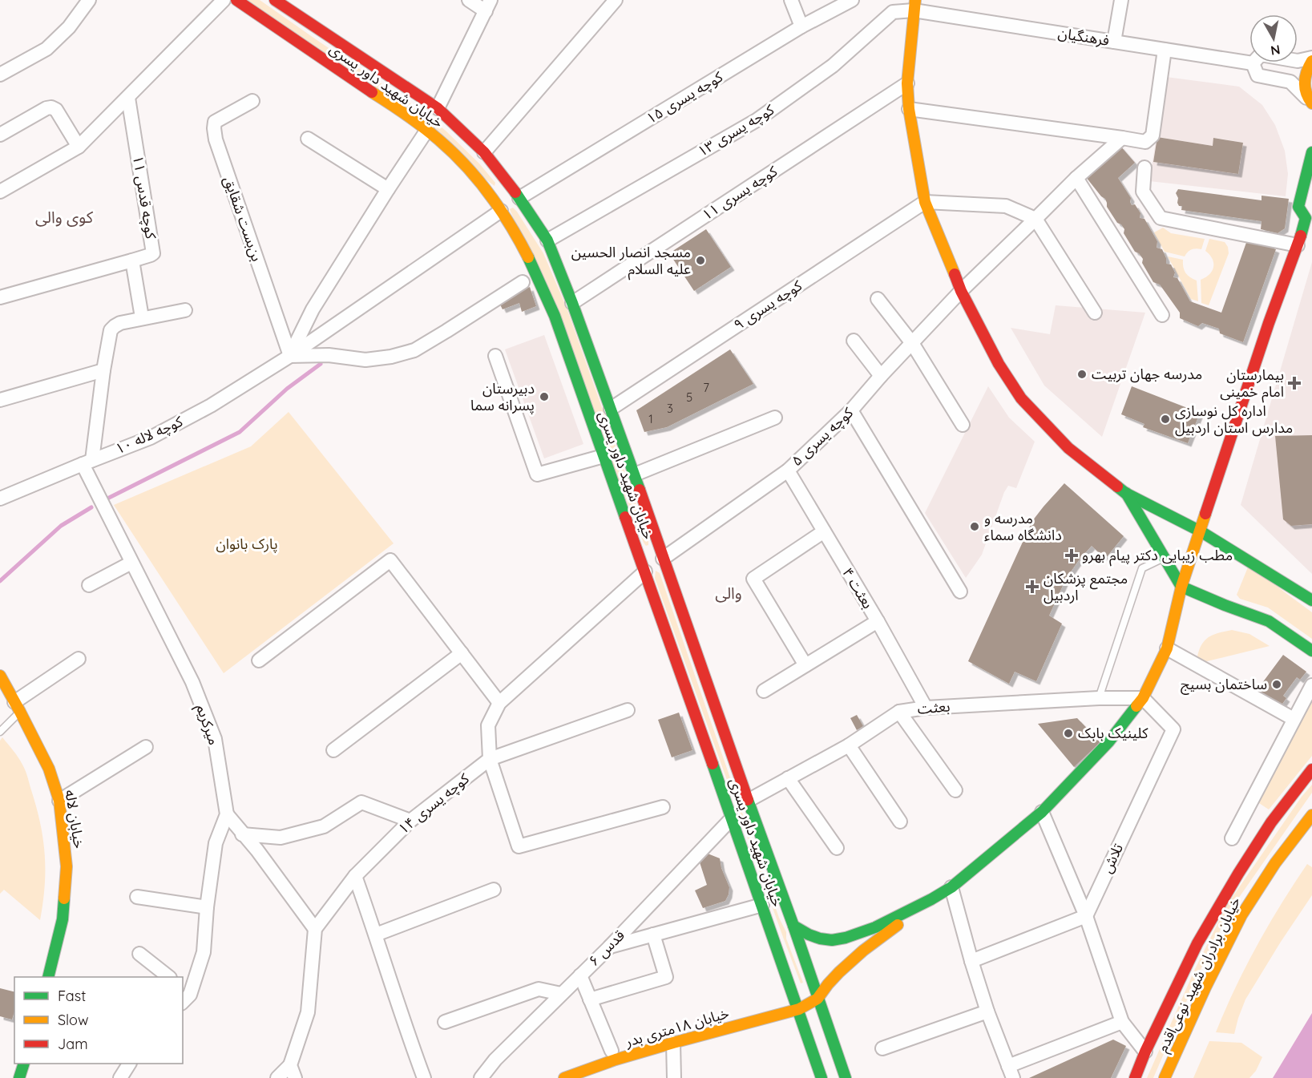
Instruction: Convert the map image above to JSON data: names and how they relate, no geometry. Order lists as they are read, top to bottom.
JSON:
{
  "streets": {
    "main road": [
      "خیابان شهید داور یسری",
      "خیابان لاله",
      "خیابان برادران شهید نوعی‌اقدم",
      "خیابان ۱۸متری بدر"
    ],
    "street": [
      "فرهنگیان",
      "کوچه یسری ۱۵",
      "کوچه یسری ۱۳",
      "کوچه یسری ۱۱",
      "کوچه قدس ۱۱",
      "بن‌بست شقایق",
      "کوچه یسری ۹",
      "کوچه لاله ۱۰",
      "کوچه یسری ۵",
      "بعثت ۴",
      "بعثت",
      "میرکریم",
      "کوچه یسری ۱۴",
      "تلاش",
      "قدس ۶"
    ]
  },
  "crossings": [
    ["فرهنگیان", "کوچه یسری ۱۳"],
    ["خیابان شهید داور یسری", "کوچه یسری ۱۵"],
    ["خیابان شهید داور یسری", "کوچه یسری ۱۳"],
    ["خیابان شهید داور یسری", "کوچه یسری ۱۱"],
    ["خیابان شهید داور یسری", "کوچه یسری ۹"],
    ["خیابان شهید داور یسری", "کوچه یسری ۵"],
    ["خیابان شهید داور یسری", "بعثت"],
    ["خیابان شهید داور یسری", "قدس ۶"],
    ["خیابان شهید داور یسری", "خیابان ۱۸متری بدر"],
    ["کوچه یسری ۱۵", "بن‌بست شقایق"],
    ["کوچه یسری ۱۵", "کوچه لاله ۱۰"],
    ["بن‌بست شقایق", "کوچه لاله ۱۰"],
    ["کوچه لاله ۱۰", "میرکریم"],
    ["کوچه یسری ۵", "بعثت ۴"],
    ["بعثت ۴", "بعثت"],
    ["بعثت", "تلاش"]
  ],
  "districts": ["کوی والی", "والی"],
  "parks": ["پارک بانوان"],
  "places": {
    "other": [
      "مسجد انصار الحسین علیه السلام",
      "مدرسه جهان تربیت",
      "دبیرستان پسرانه سما",
      "اداره کل نوسازی مدارس استان اردبیل",
      "مدرسه و دانشگاه سماء",
      "ساختمان بسیج",
      "کلینیک بابک"
    ],
    "health": ["بیمارستان امام خمینی", "مطب زیبایی دکتر پیام بهرو", "مجتمع پزشکان اردبیل"]
  },
  "house_numbers": [
    "7",
    "5",
    "3",
    "1"
  ],
  "legend": ["Fast", "Slow", "Jam"],
  "north": "bottom"
}
